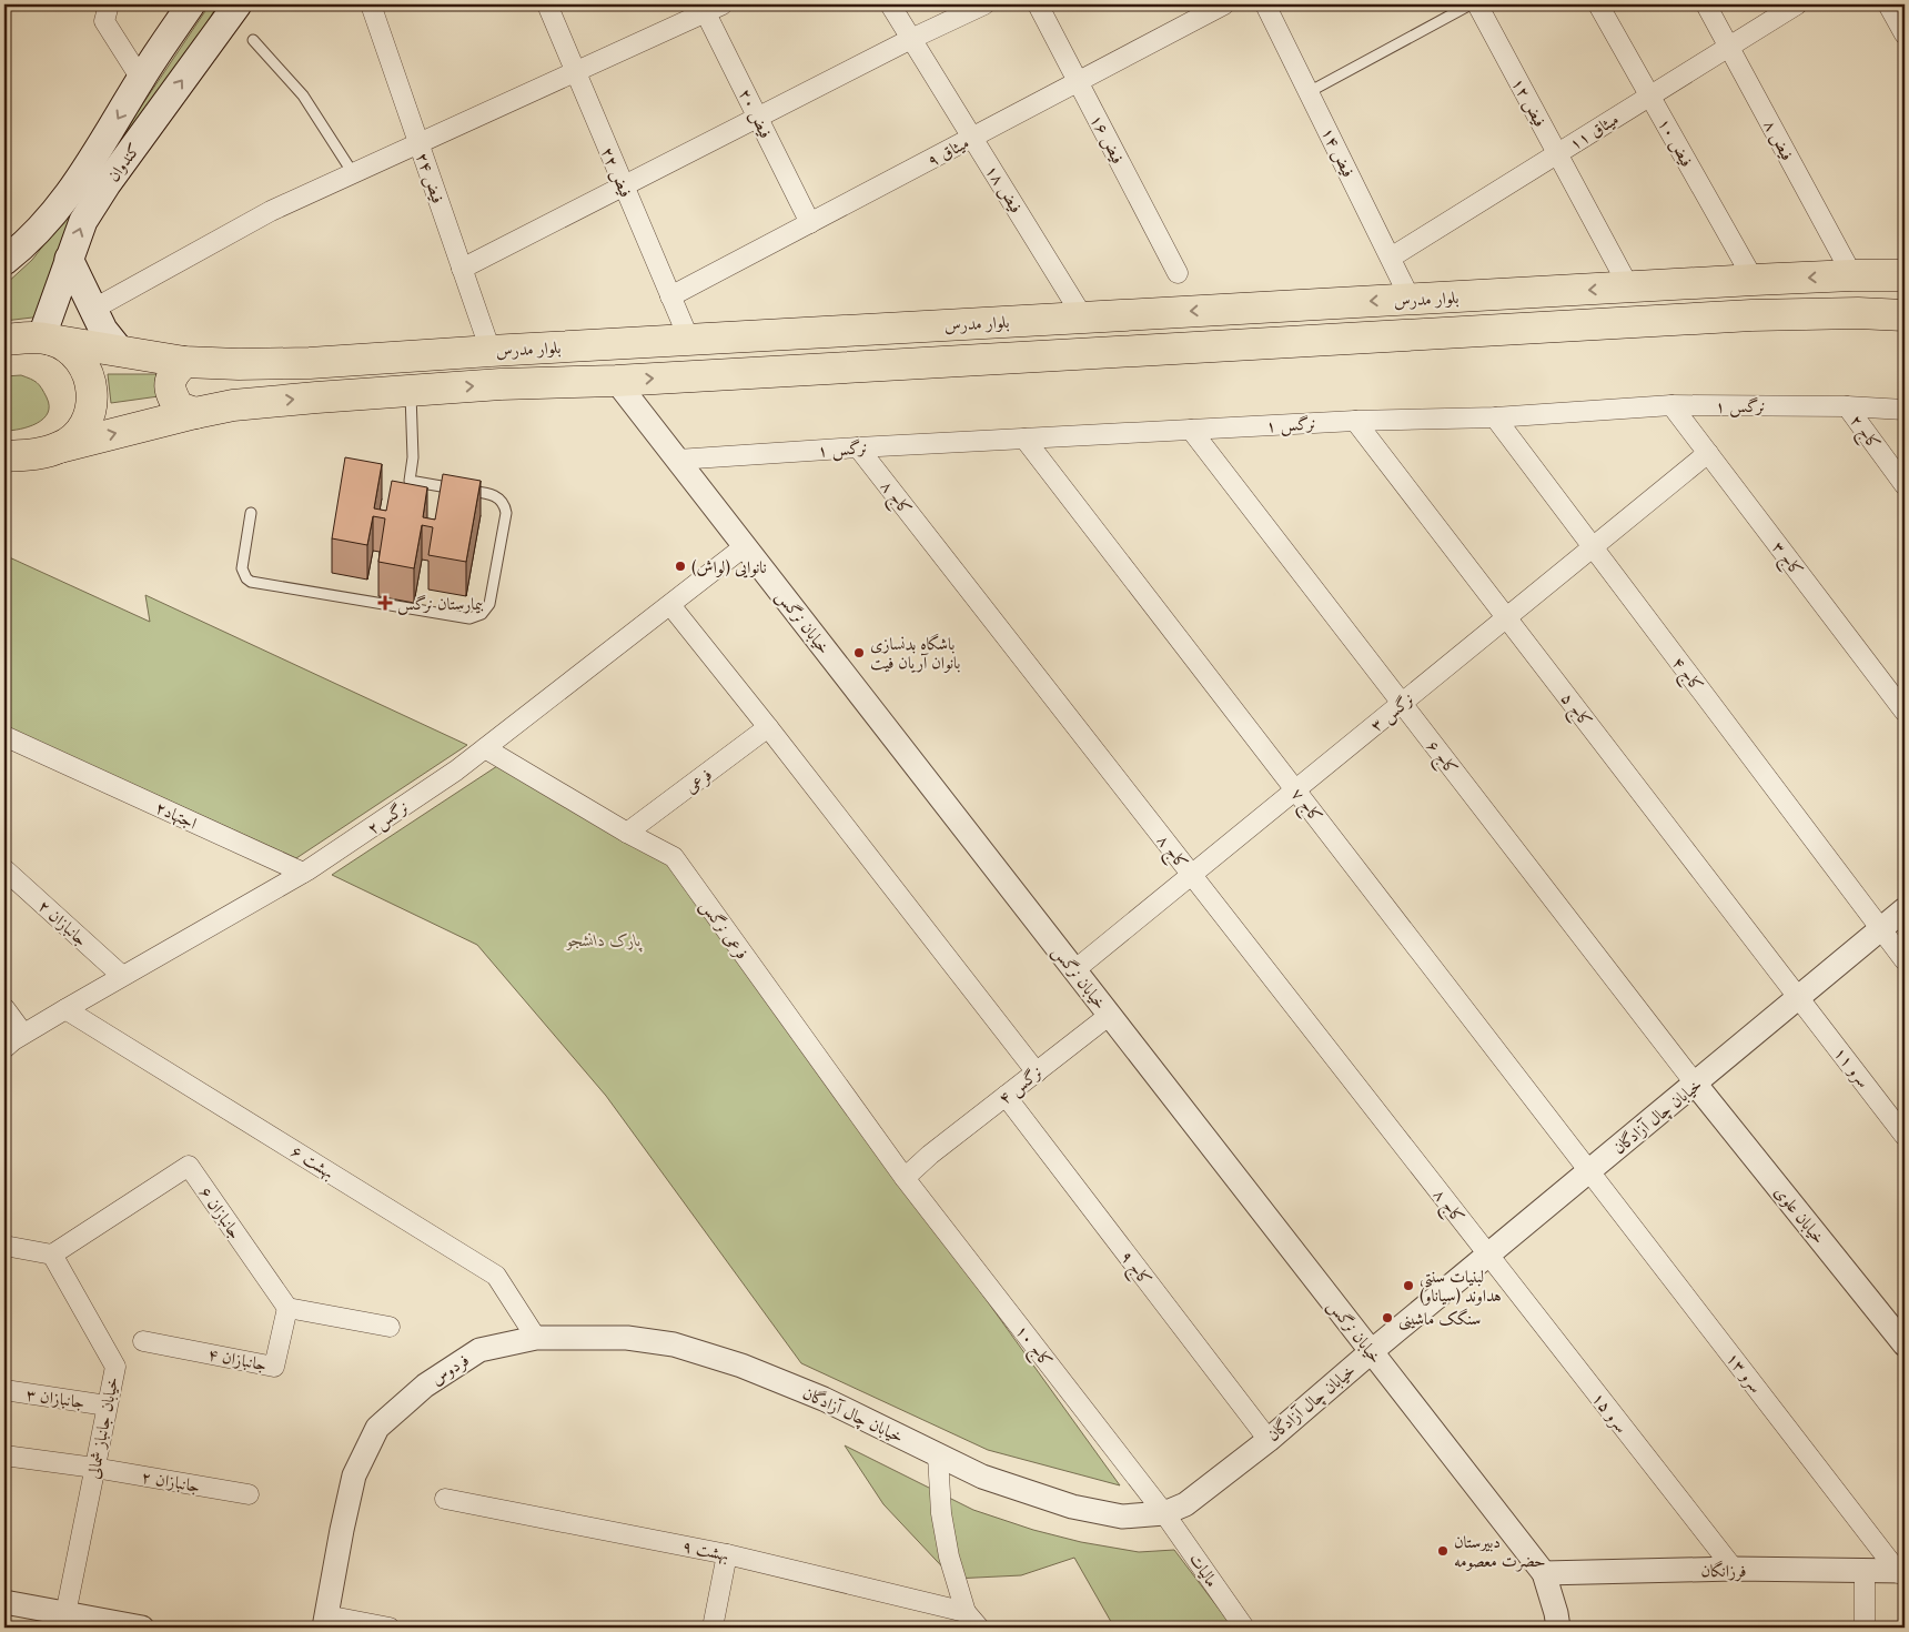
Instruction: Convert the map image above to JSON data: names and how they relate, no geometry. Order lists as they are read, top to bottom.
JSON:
{
  "streets": {
    "highway": ["بلوار مدرس"],
    "main road": ["کندوان"],
    "street": [
      "فیض ۱۲",
      "فیض ۲۰",
      "میثاق ۱۱",
      "فیض ۱۶",
      "فیض ۸",
      "فیض ۱۰",
      "میثاق ۹",
      "فیض ۱۴",
      "فیض ۲۲",
      "فیض ۲۴",
      "فیض ۱۸",
      "نرگس ۱",
      "کاج ۲",
      "کاج ۸",
      "کاج ۳",
      "خیابان نرگس",
      "کاج ۴",
      "کاج ۵",
      "نرگس ۳",
      "کاج ۶",
      "فرعی",
      "کاج ۷",
      "اجتهاد۲",
      "نرگس۲",
      "جانبازان ۲",
      "فرعی نرگس",
      "سرو ۱۱",
      "نرگس ۴",
      "خیابان چال آزادگان",
      "بهشت ۶",
      "جانبازان ۶",
      "خیابان علوی",
      "کاج ۹",
      "کاج ۱۰",
      "جانبازان ۴",
      "فردوس",
      "سرو ۱۳",
      "جانبازان ۳",
      "سرو ۱۵",
      "خیابان جانباز شمالی",
      "بهشت ۹",
      "مالیات",
      "فرزانگان"
    ]
  },
  "crossings": [
    ["فیض ۱۲", "میثاق ۱۱"],
    ["فیض ۱۲", "بلوار مدرس"],
    ["فیض ۲۰", "میثاق ۹"],
    ["میثاق ۱۱", "فیض ۸"],
    ["میثاق ۱۱", "فیض ۱۰"],
    ["میثاق ۱۱", "فیض ۱۴"],
    ["فیض ۱۶", "میثاق ۹"],
    ["فیض ۸", "بلوار مدرس"],
    ["فیض ۱۰", "بلوار مدرس"],
    ["میثاق ۹", "فیض ۲۲"],
    ["میثاق ۹", "فیض ۱۸"],
    ["فیض ۱۴", "بلوار مدرس"],
    ["کندوان", "بلوار مدرس"],
    ["فیض ۲۲", "بلوار مدرس"],
    ["فیض ۲۴", "بلوار مدرس"],
    ["فیض ۱۸", "بلوار مدرس"],
    ["بلوار مدرس", "خیابان نرگس"],
    ["نرگس ۱", "کاج ۲"],
    ["نرگس ۱", "کاج ۸"],
    ["نرگس ۱", "کاج ۳"],
    ["نرگس ۱", "خیابان نرگس"],
    ["نرگس ۱", "کاج ۴"],
    ["نرگس ۱", "کاج ۵"],
    ["نرگس ۱", "کاج ۶"],
    ["نرگس ۱", "کاج ۷"],
    ["کاج ۸", "نرگس ۳"],
    ["کاج ۸", "خیابان چال آزادگان"],
    ["کاج ۸", "سرو ۱۵"],
    ["کاج ۳", "نرگس ۳"],
    ["خیابان نرگس", "نرگس ۳"],
    ["خیابان نرگس", "نرگس۲"],
    ["خیابان نرگس", "نرگس ۴"],
    ["خیابان نرگس", "خیابان چال آزادگان"],
    ["خیابان نرگس", "فرزانگان"],
    ["کاج ۴", "نرگس ۳"],
    ["کاج ۴", "خیابان چال آزادگان"],
    ["کاج ۵", "نرگس ۳"],
    ["کاج ۵", "سرو ۱۱"],
    ["کاج ۵", "خیابان چال آزادگان"],
    ["نرگس ۳", "کاج ۶"],
    ["نرگس ۳", "کاج ۷"],
    ["کاج ۶", "خیابان چال آزادگان"],
    ["کاج ۶", "خیابان علوی"],
    ["فرعی", "فرعی نرگس"],
    ["کاج ۷", "خیابان چال آزادگان"],
    ["کاج ۷", "سرو ۱۳"],
    ["اجتهاد۲", "نرگس۲"],
    ["نرگس۲", "جانبازان ۲"],
    ["نرگس۲", "فرعی نرگس"],
    ["نرگس۲", "بهشت ۶"],
    ["جانبازان ۲", "خیابان جانباز شمالی"],
    ["فرعی نرگس", "نرگس ۴"],
    ["فرعی نرگس", "کاج ۱۰"],
    ["سرو ۱۱", "خیابان چال آزادگان"],
    ["نرگس ۴", "کاج ۹"],
    ["نرگس ۴", "کاج ۱۰"],
    ["خیابان چال آزادگان", "خیابان علوی"],
    ["خیابان چال آزادگان", "کاج ۹"],
    ["خیابان چال آزادگان", "کاج ۱۰"],
    ["خیابان چال آزادگان", "فردوس"],
    ["خیابان چال آزادگان", "سرو ۱۳"],
    ["خیابان چال آزادگان", "سرو ۱۵"],
    ["خیابان چال آزادگان", "مالیات"],
    ["بهشت ۶", "فردوس"],
    ["جانبازان ۶", "جانبازان ۴"],
    ["جانبازان ۶", "خیابان جانباز شمالی"],
    ["کاج ۱۰", "مالیات"],
    ["سرو ۱۳", "فرزانگان"],
    ["جانبازان ۳", "خیابان جانباز شمالی"],
    ["سرو ۱۵", "فرزانگان"]
  ],
  "parks": ["پارک دانشجو"],
  "places": {
    "other": [
      "نانوایی (لواش)",
      "باشگاه بدنسازی بانوان آریان فیت",
      "لبنیات سنتی هداوند (سیاناو)",
      "سنگک ماشینی",
      "دبیرستان حضرت معصومه"
    ],
    "health": ["بیمارستان نرگس"]
  }
}
